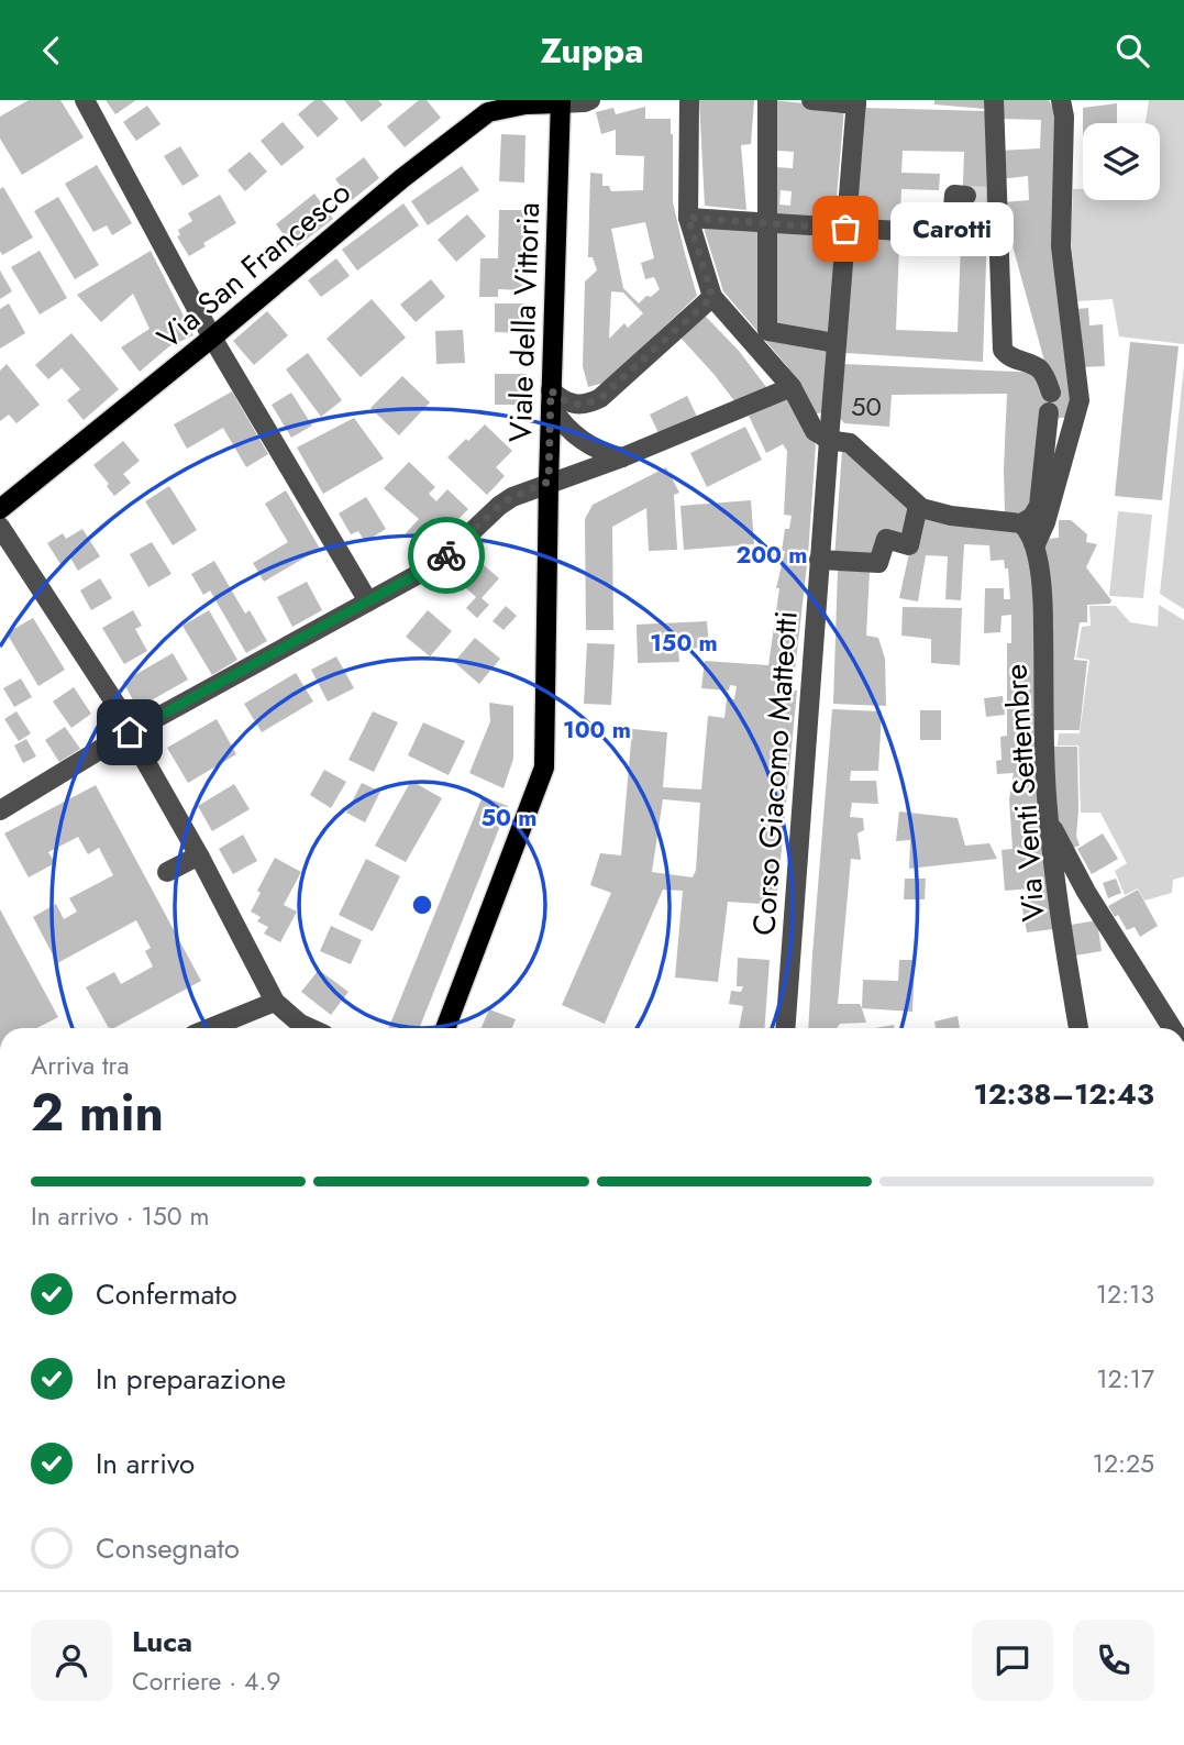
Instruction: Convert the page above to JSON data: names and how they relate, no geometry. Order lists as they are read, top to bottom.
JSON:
{
  "streets": {
    "main road": ["Via San Francesco", "Viale della Vittoria"],
    "street": ["Corso Giacomo Matteotti", "Via Venti Settembre"]
  },
  "crossings": [
    ["Via San Francesco", "Viale della Vittoria"]
  ],
  "places": ["Carotti"],
  "house_numbers": ["50"],
  "page": {
    "header": "Zuppa",
    "bubble": "Carotti",
    "heading": ["2 min", "Arriva tra", "12:38–12:43"],
    "panel": ["Luca", "Corriere · 4.9"],
    "bar": "In arrivo · 150 m",
    "list": [
      ["Confermato", "12:13"],
      ["In preparazione", "12:17"],
      ["In arrivo", "12:25"],
      "Consegnato"
    ]
  },
  "rings": [
    "200 m",
    "150 m",
    "100 m",
    "50 m"
  ]
}
